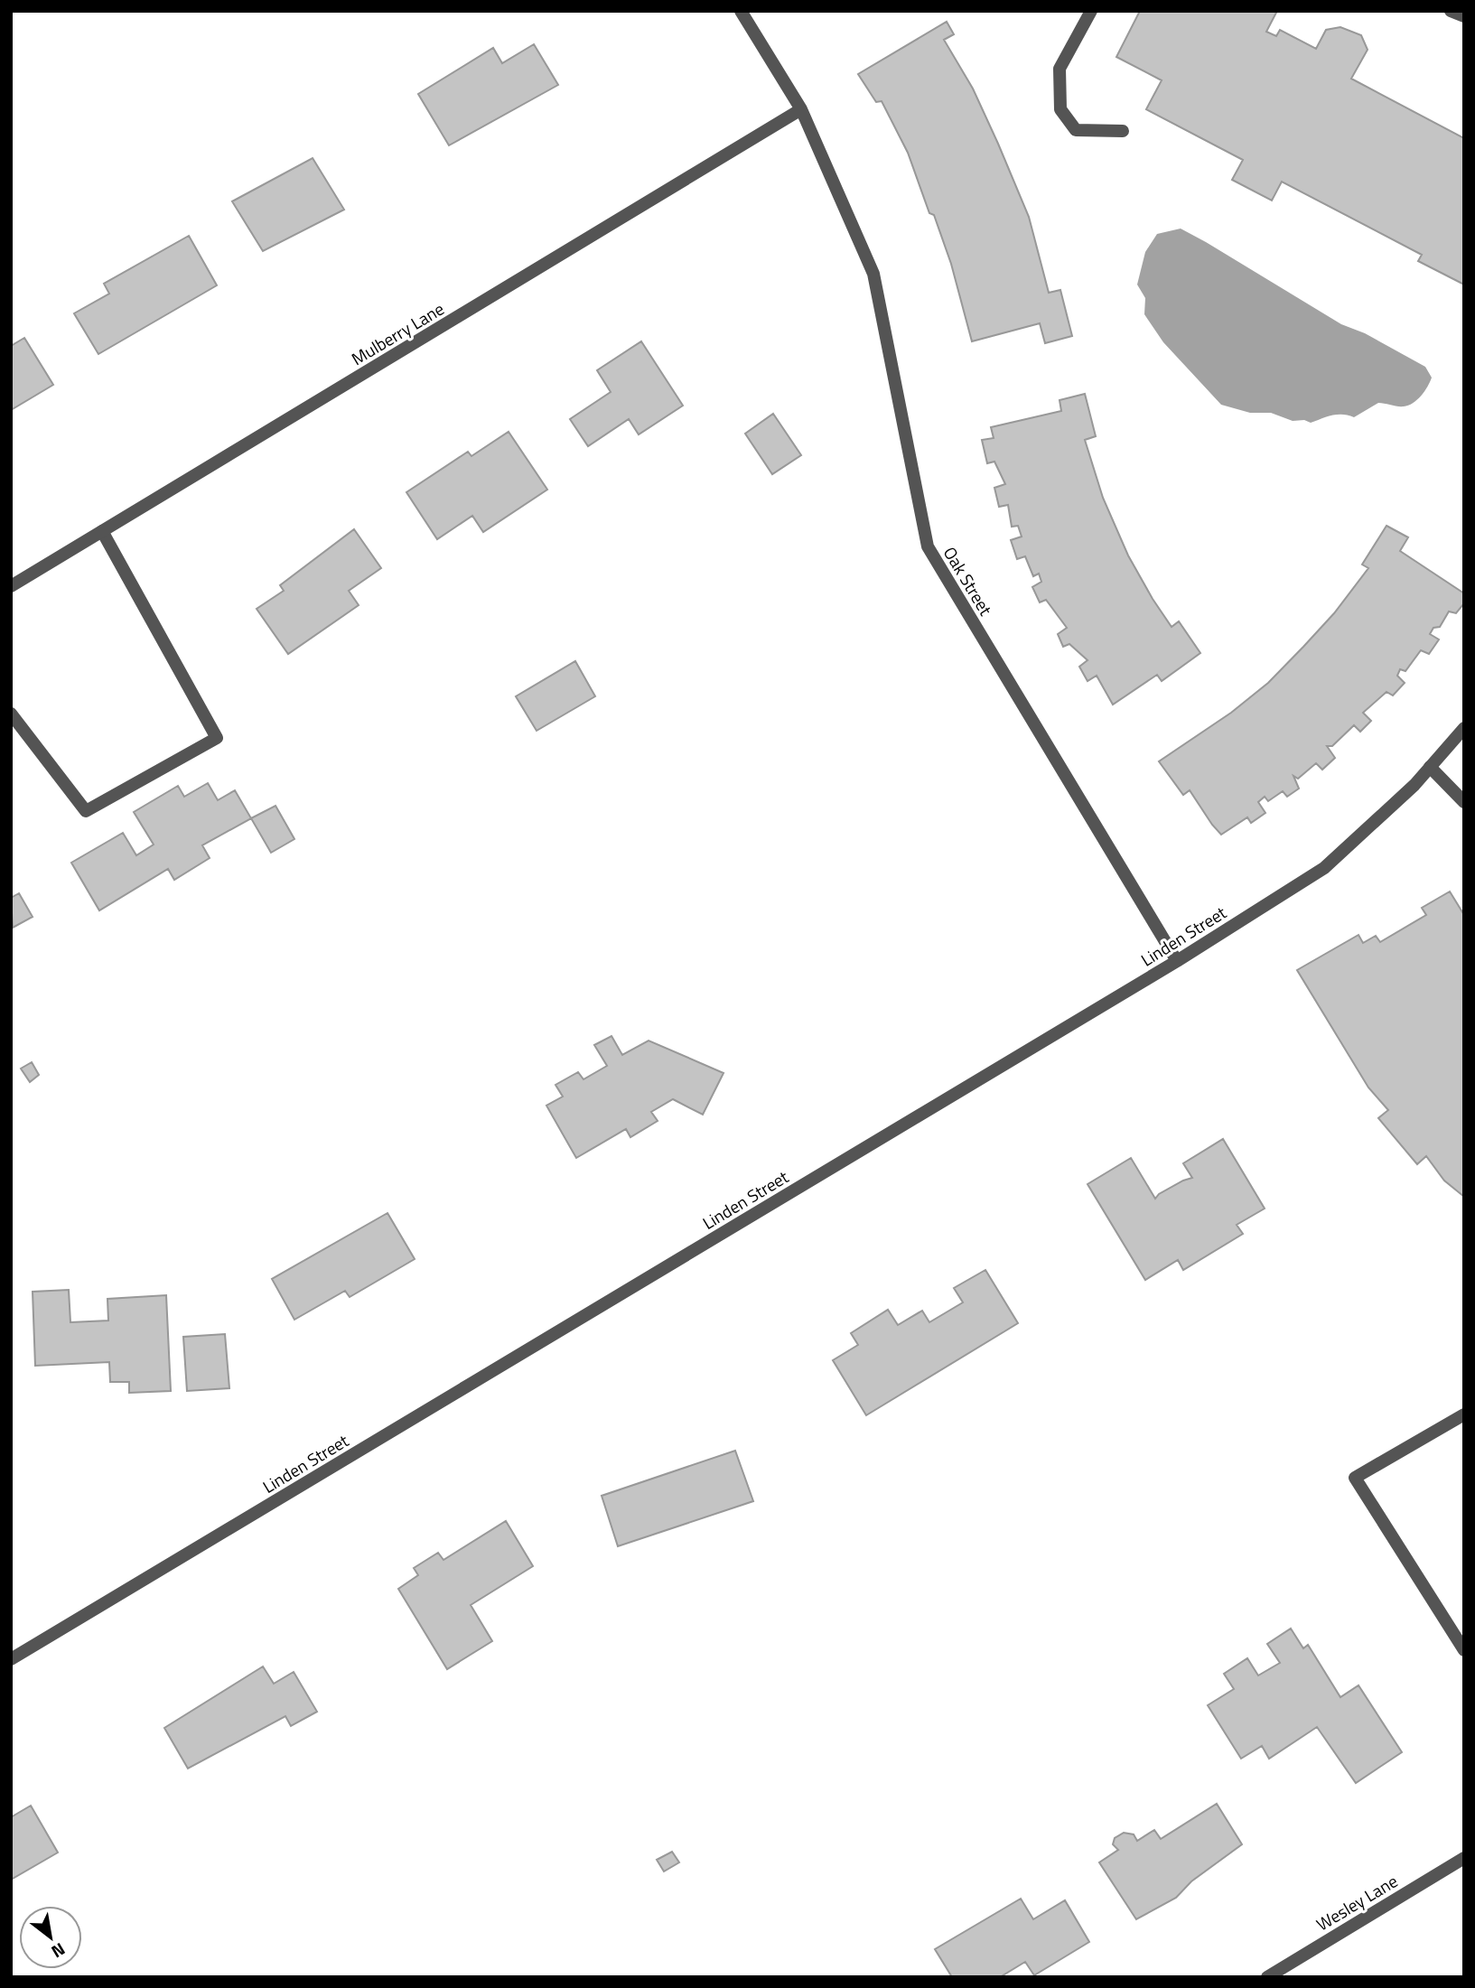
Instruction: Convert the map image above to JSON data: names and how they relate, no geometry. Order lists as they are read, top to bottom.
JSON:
{
  "streets": {
    "street": [
      "Mulberry Lane",
      "Oak Street",
      "Linden Street",
      "Wesley Lane"
    ]
  },
  "crossings": [
    ["Mulberry Lane", "Oak Street"],
    ["Oak Street", "Linden Street"]
  ],
  "north": "bottom right"
}
